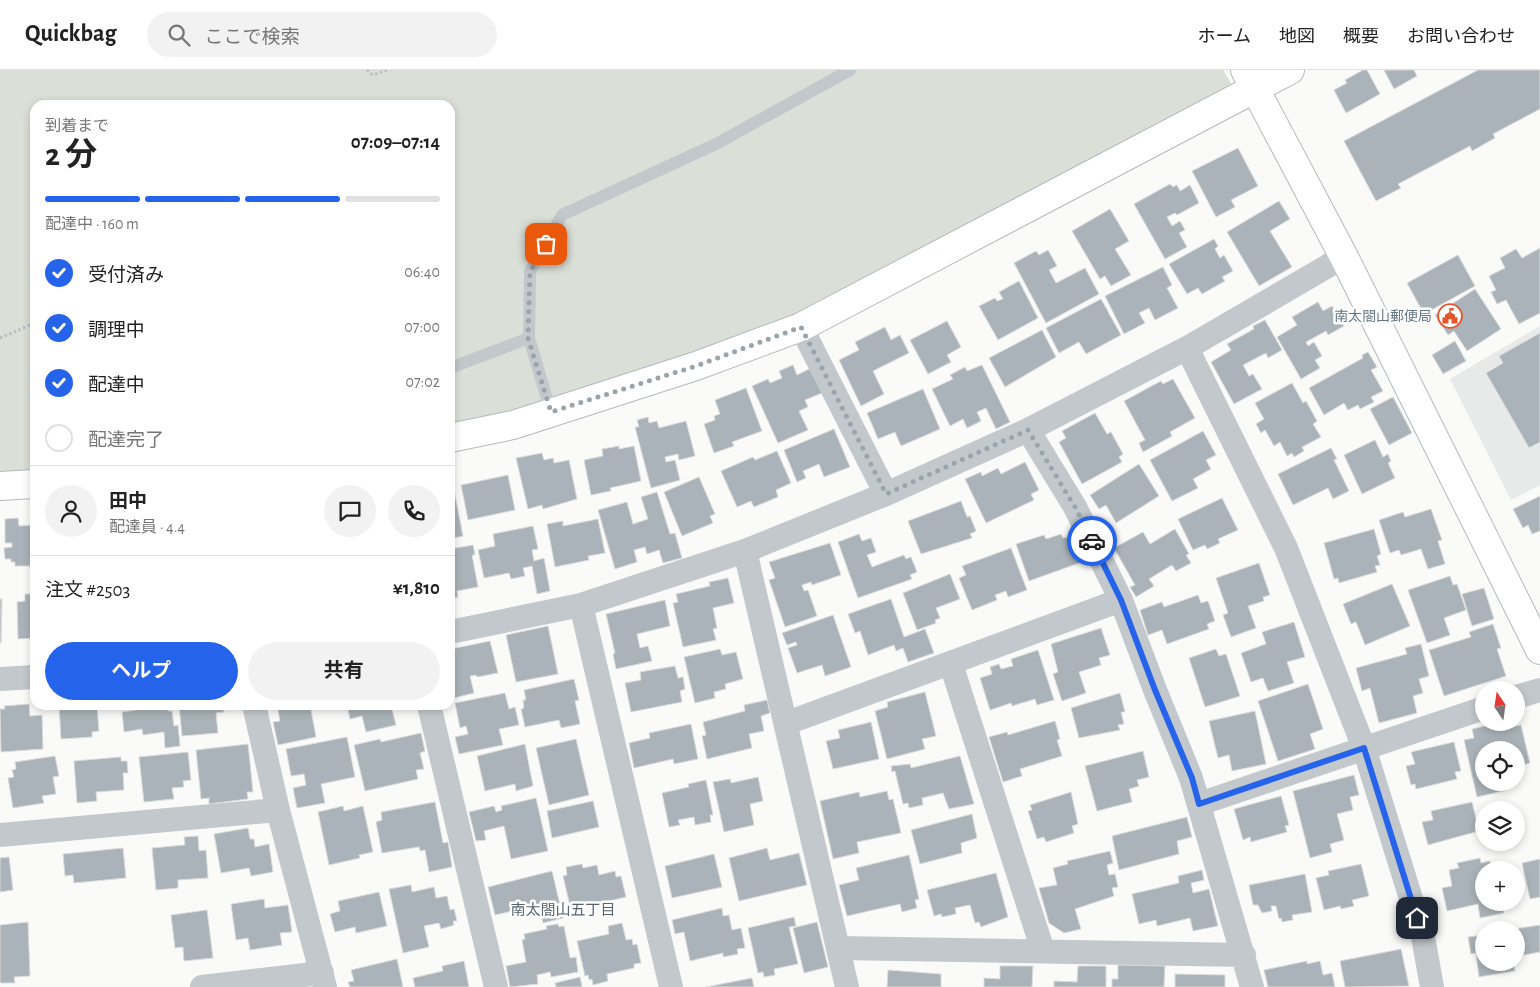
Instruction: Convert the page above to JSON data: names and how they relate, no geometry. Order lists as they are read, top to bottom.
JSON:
{
  "districts": ["南太閤山五丁目"],
  "places": {
    "public building": ["南太閤山郵便局"]
  },
  "north": "top",
  "page": {
    "header": "Quickbag",
    "search": "ここで検索",
    "nav": [
      "ホーム",
      "地図",
      "概要",
      "お問い合わせ"
    ],
    "heading": ["2 分", "到着まで", "07:09–07:14"],
    "panel": [
      "田中",
      "配達員 · 4.4",
      "注文 #2503",
      "¥1,810"
    ],
    "bar": "配達中 · 160 m",
    "list": [
      ["受付済み", "06:40"],
      ["調理中", "07:00"],
      ["配達中", "07:02"],
      "配達完了"
    ],
    "buttons": ["ヘルプ", "共有"],
    "map_buttons": ["+", "−"]
  }
}
